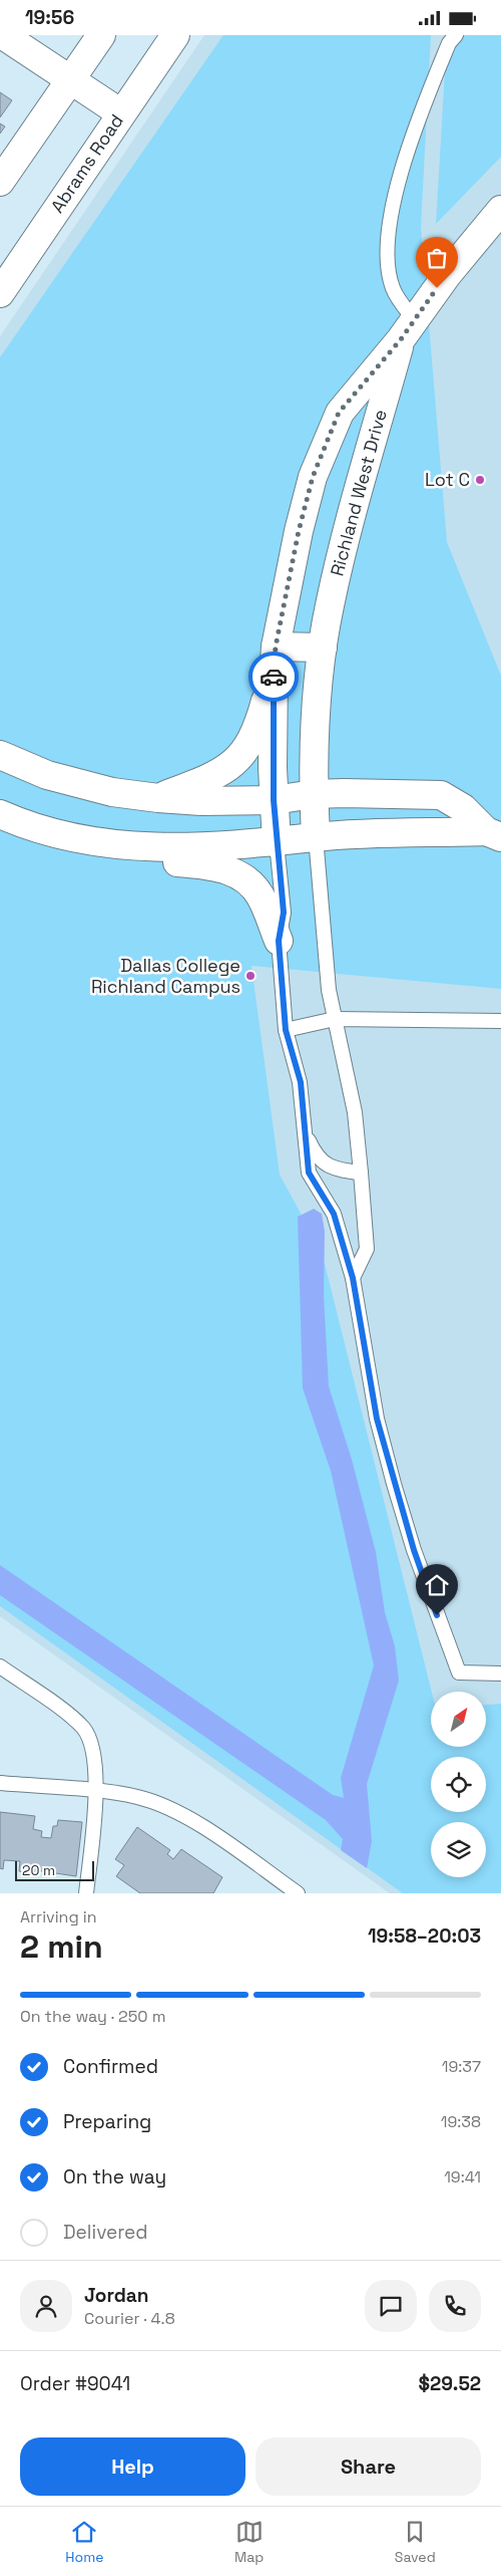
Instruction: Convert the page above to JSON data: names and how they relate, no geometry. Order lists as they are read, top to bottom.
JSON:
{
  "streets": {
    "street": ["Abrams Road", "Richland West Drive"]
  },
  "places": ["Lot C", "Dallas College Richland Campus"],
  "scale_bar": "20 m",
  "north": "top right",
  "page": {
    "status": "19:56",
    "scale": "20 m",
    "heading": ["2 min", "Arriving in", "19:58–20:03"],
    "panel": [
      "Jordan",
      "Courier · 4.8",
      "Order #9041",
      "$29.52"
    ],
    "bar": "On the way · 250 m",
    "list": [
      ["Confirmed", "19:37"],
      ["Preparing", "19:38"],
      ["On the way", "19:41"],
      "Delivered"
    ],
    "buttons": ["Help", "Share"],
    "tabs": ["Home", "Map", "Saved"]
  }
}
